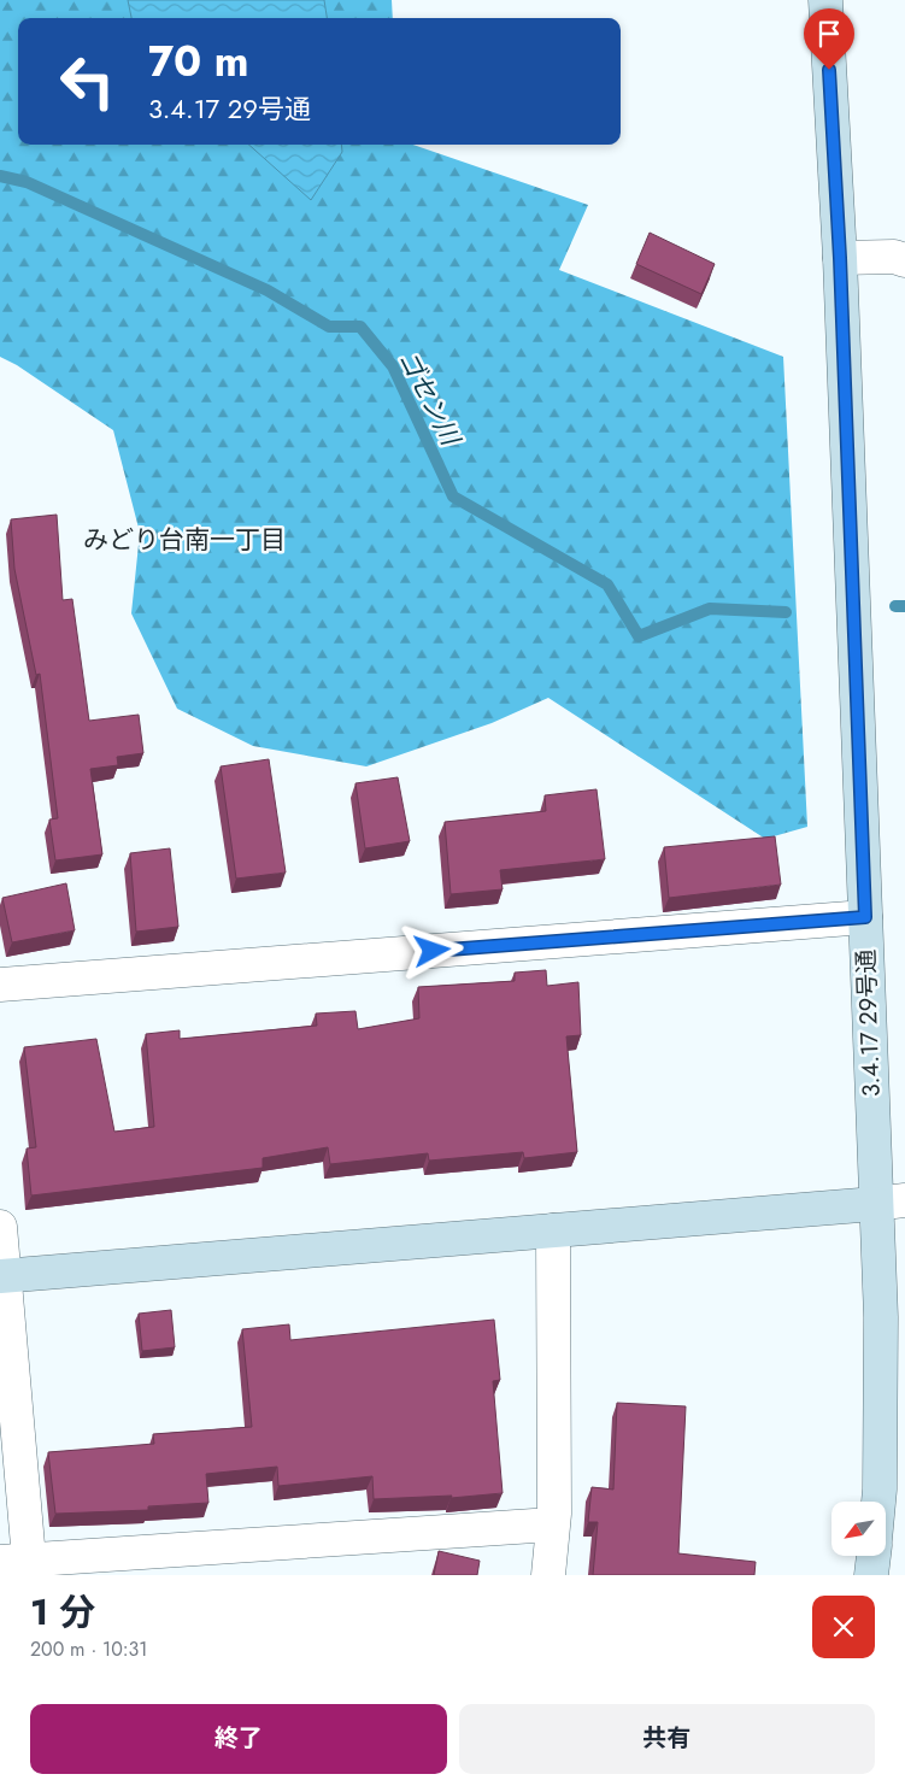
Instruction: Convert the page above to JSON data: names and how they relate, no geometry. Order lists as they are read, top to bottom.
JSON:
{
  "streets": {
    "street": ["3.4.17 29号通"]
  },
  "districts": ["みどり台南一丁目"],
  "water": ["ゴセン川"],
  "north": "bottom left",
  "page": {
    "turn": ["70 m", "3.4.17 29号通"],
    "heading": ["1 分", "200 m · 10:31"],
    "buttons": ["終了", "共有"]
  }
}
